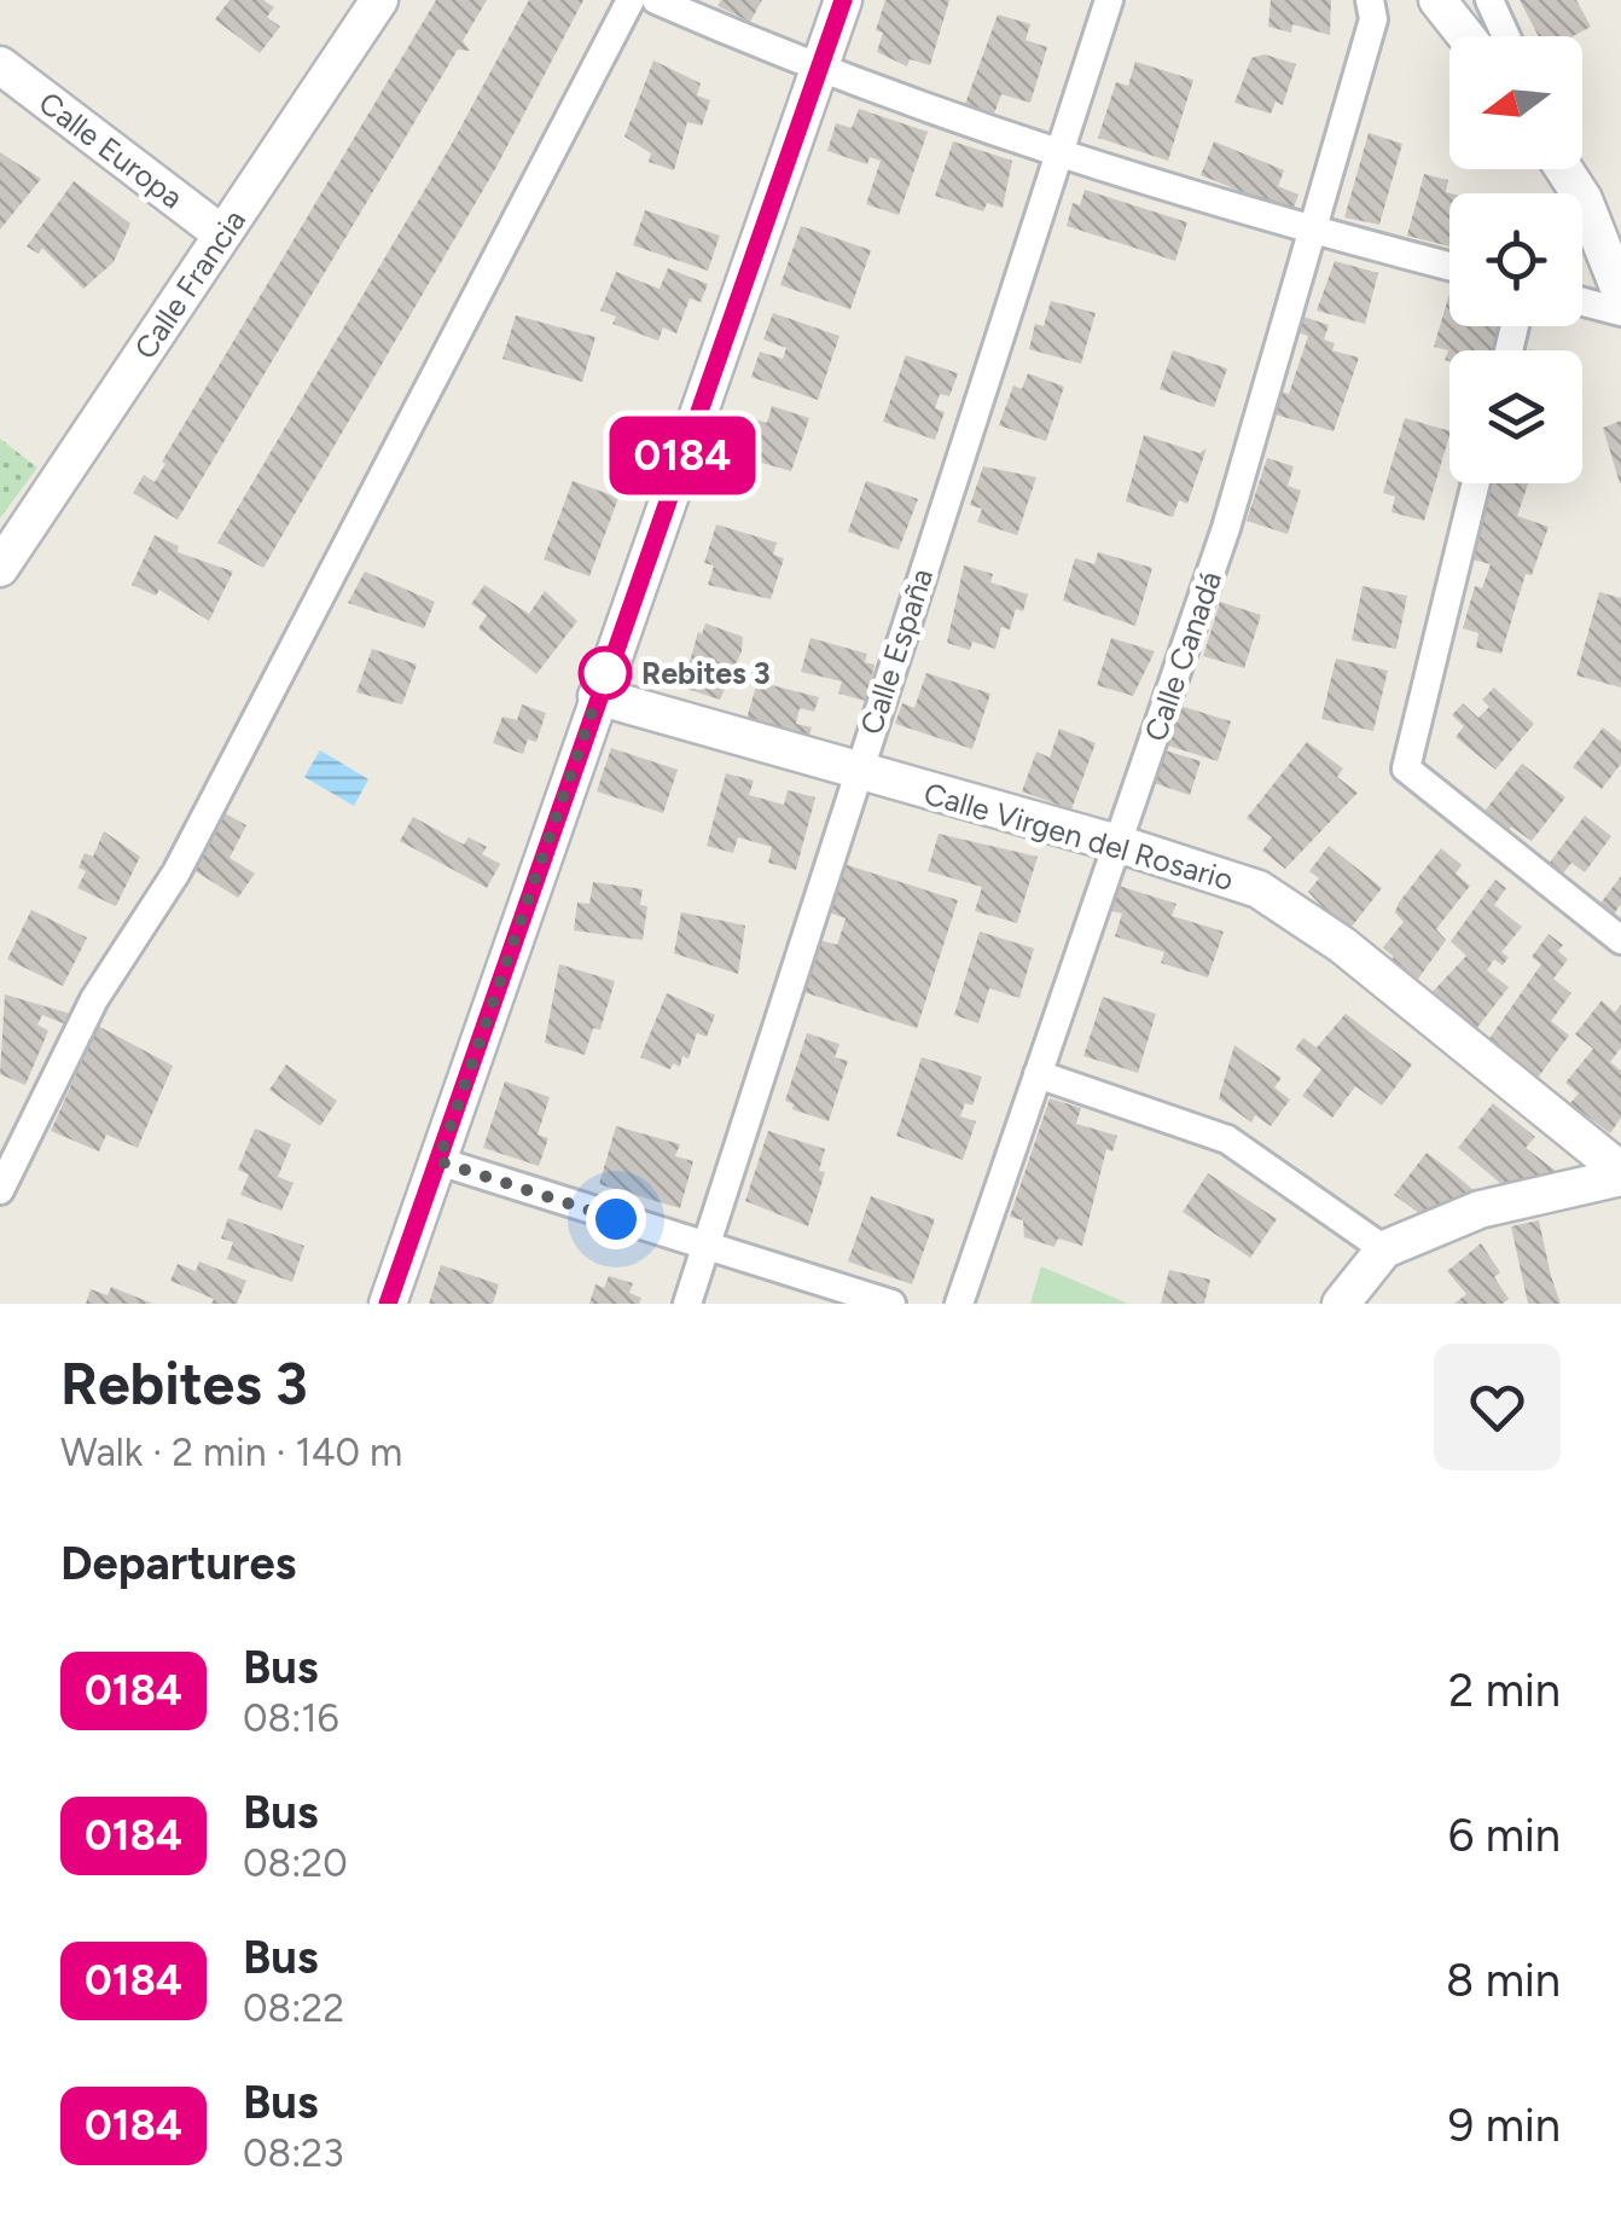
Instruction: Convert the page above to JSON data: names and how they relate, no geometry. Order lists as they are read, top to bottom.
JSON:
{
  "streets": {
    "street": [
      "Calle Europa",
      "Calle Francia",
      "Calle España",
      "Calle Canadá",
      "Calle Virgen del Rosario"
    ]
  },
  "crossings": [
    ["Calle Europa", "Calle Francia"],
    ["Calle España", "Calle Virgen del Rosario"],
    ["Calle Canadá", "Calle Virgen del Rosario"]
  ],
  "places": ["Rebites 3"],
  "lines": ["bus line 0184"],
  "north": "left",
  "page": {
    "on_map": "0184",
    "heading": [
      ["Rebites 3", "Walk · 2 min · 140 m"],
      "Departures"
    ],
    "list": [
      {
        "mark": "0184",
        "name": "Bus",
        "note": "08:16",
        "value": "2 min"
      },
      {
        "mark": "0184",
        "name": "Bus",
        "note": "08:20",
        "value": "6 min"
      },
      {
        "mark": "0184",
        "name": "Bus",
        "note": "08:22",
        "value": "8 min"
      },
      {
        "mark": "0184",
        "name": "Bus",
        "note": "08:23",
        "value": "9 min"
      }
    ]
  }
}
